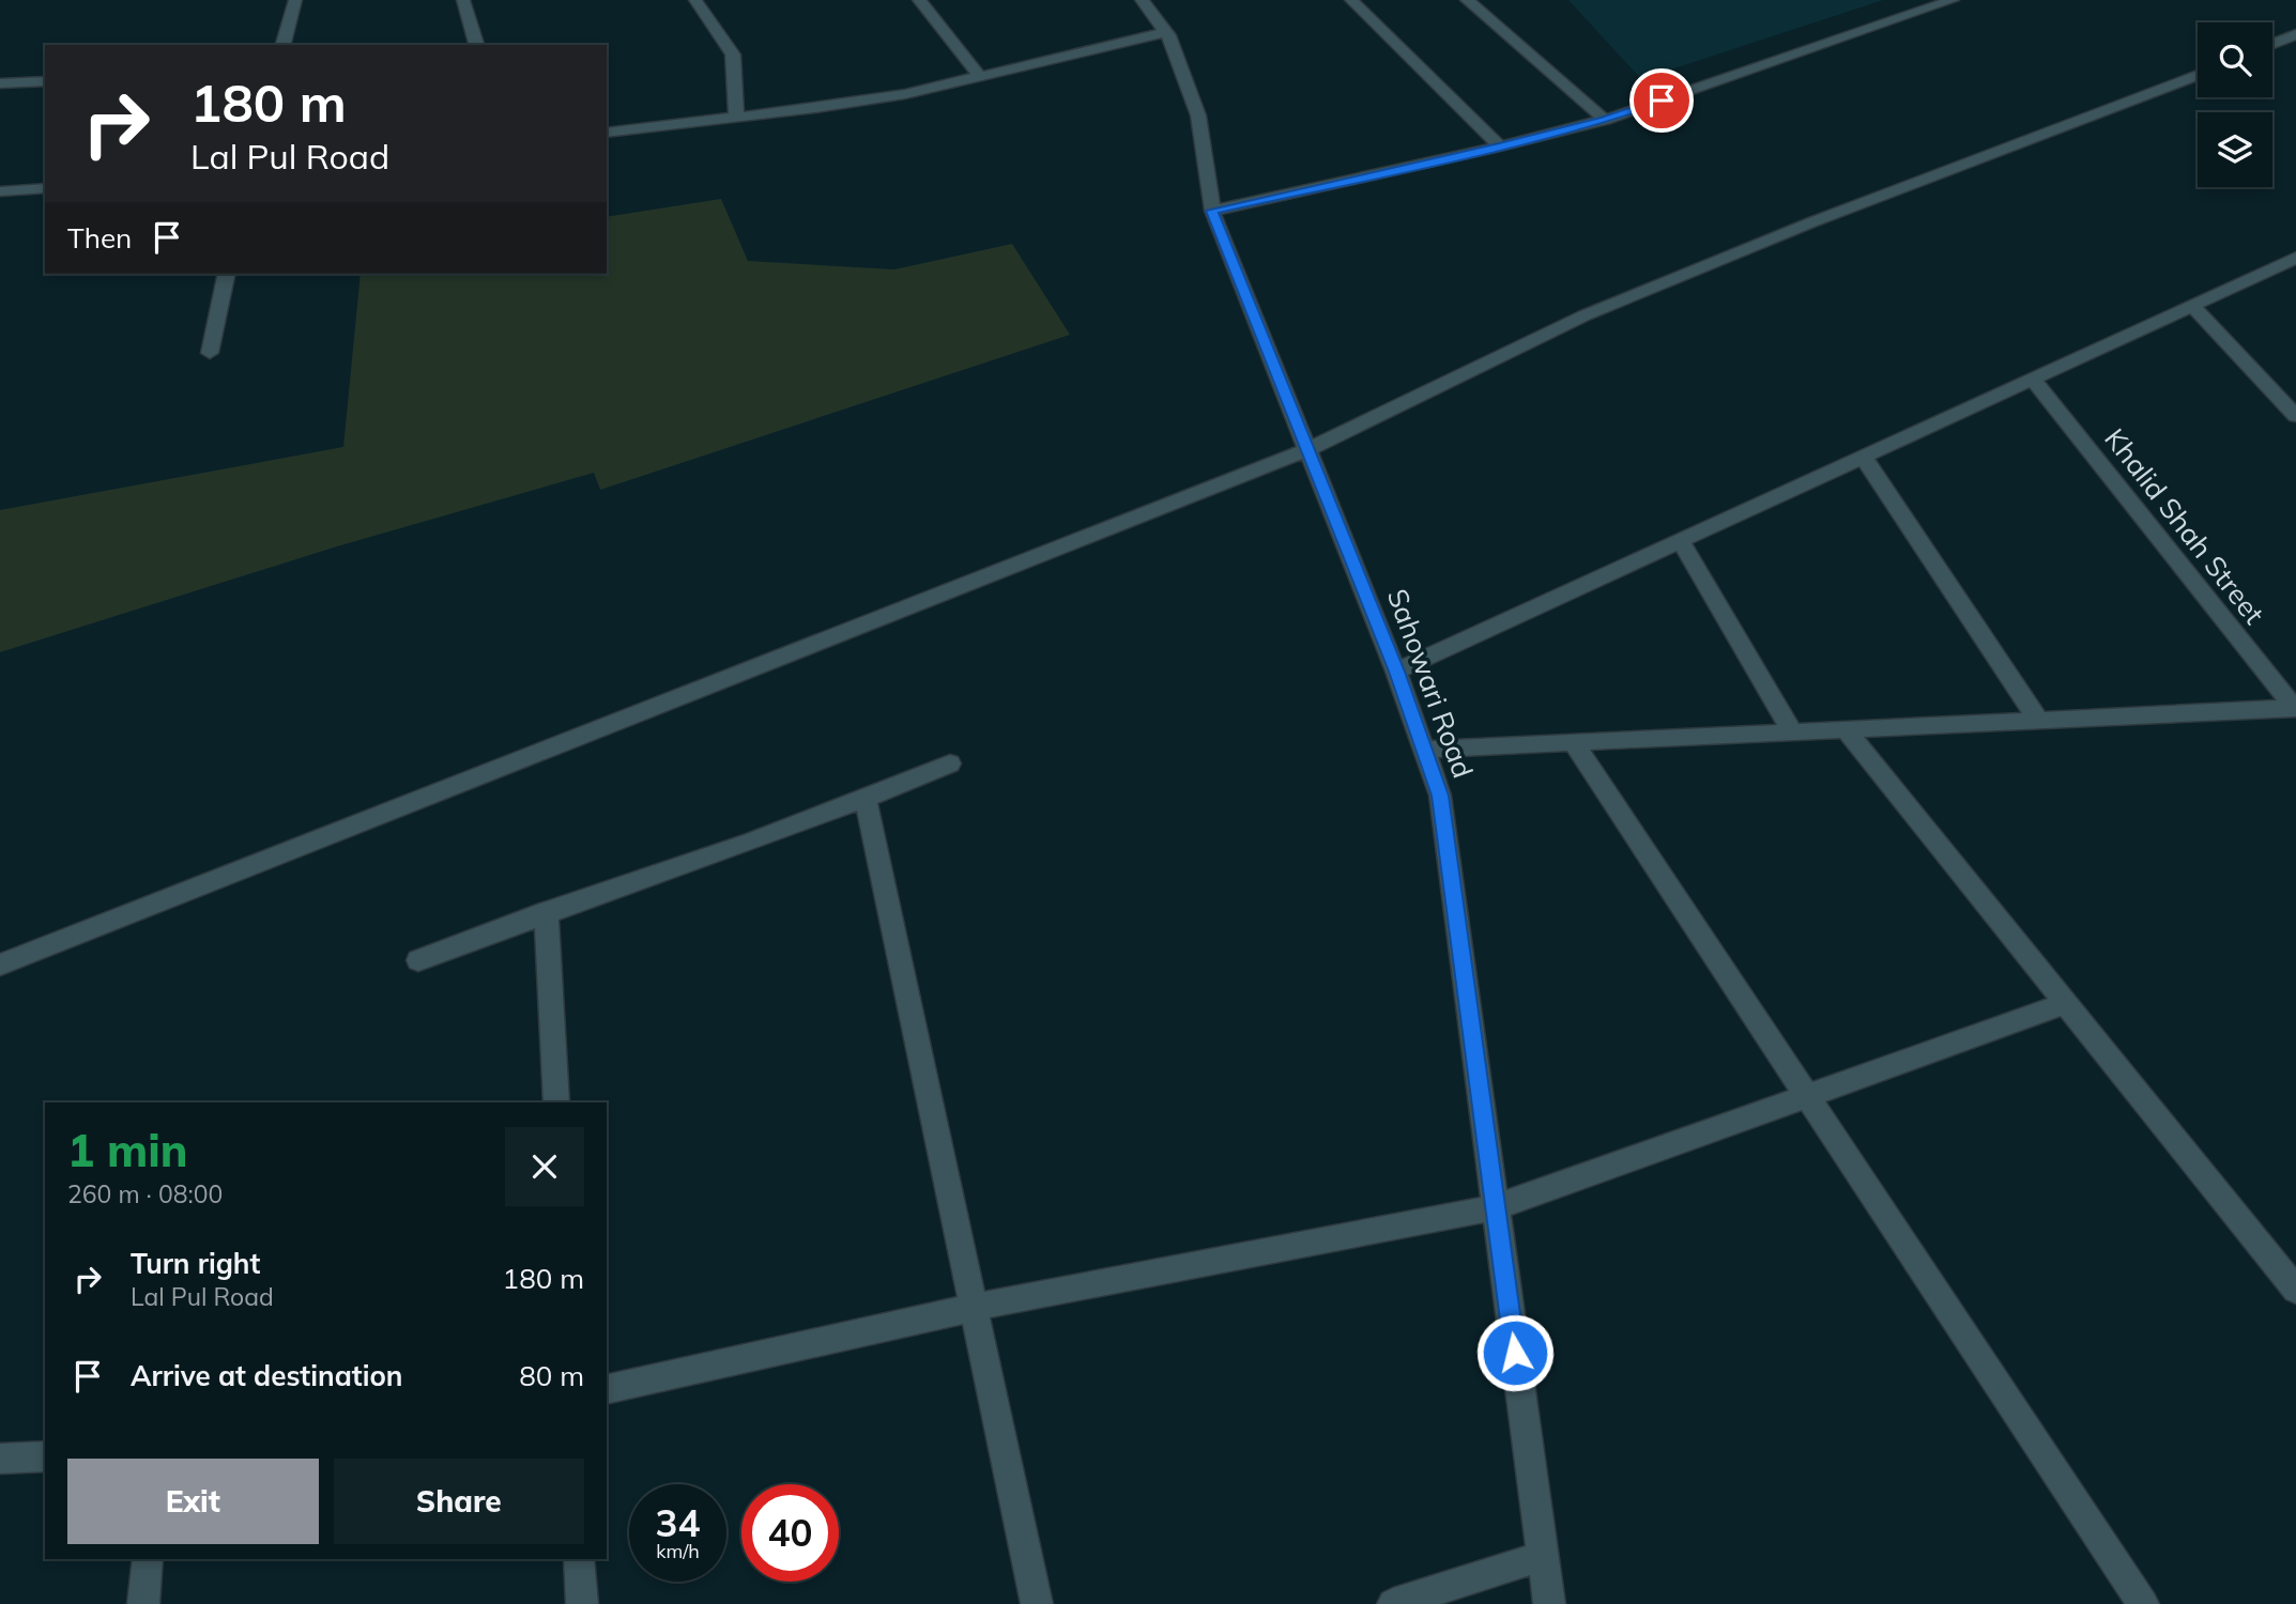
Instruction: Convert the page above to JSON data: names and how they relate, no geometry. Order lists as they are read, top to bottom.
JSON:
{
  "streets": {
    "street": ["Khalid Shah Street", "Sahowari Road"]
  },
  "page": {
    "turn": ["180 m", "Lal Pul Road"],
    "then": "Then",
    "heading": ["1 min", "260 m · 08:00"],
    "list": [
      {
        "name": "Turn right",
        "note": "Lal Pul Road",
        "value": "180 m"
      },
      {
        "name": "Arrive at destination",
        "value": "80 m"
      }
    ],
    "buttons": ["Exit", "Share"],
    "speed": "34 km/h",
    "limit": "40"
  }
}
